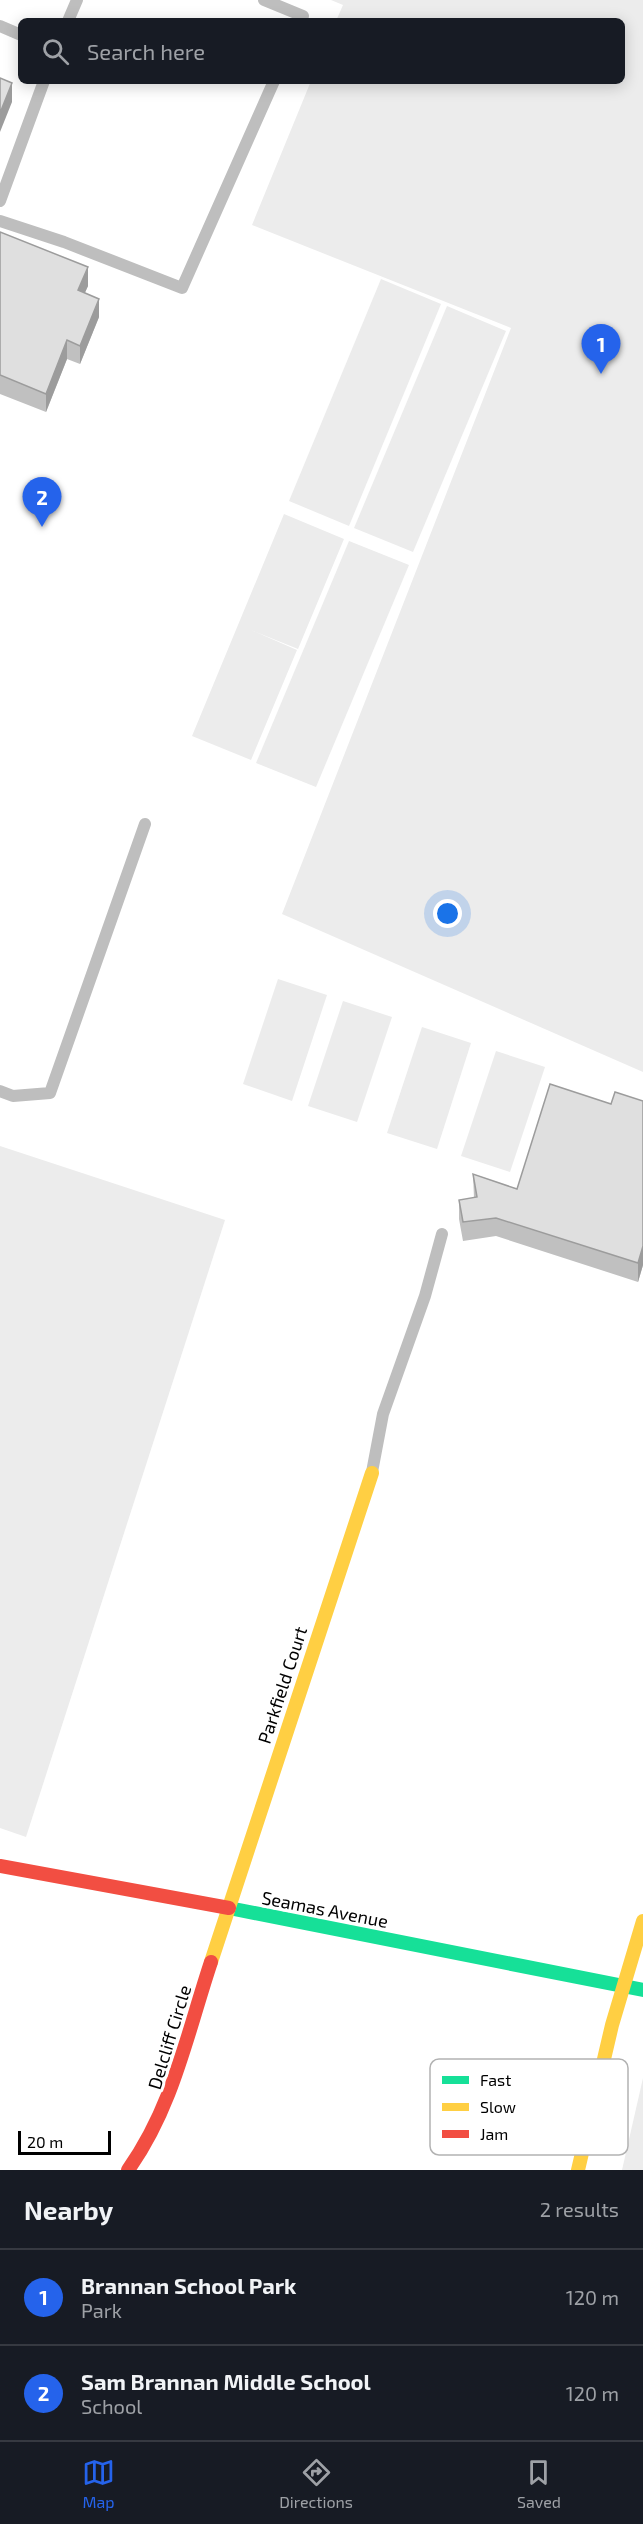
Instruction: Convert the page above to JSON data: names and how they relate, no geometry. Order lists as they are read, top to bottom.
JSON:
{
  "streets": {
    "street": ["Parkfield Court", "Seamas Avenue", "Delcliff Circle"]
  },
  "crossings": [
    ["Parkfield Court", "Seamas Avenue"],
    ["Parkfield Court", "Delcliff Circle"],
    ["Seamas Avenue", "Delcliff Circle"]
  ],
  "legend": ["Fast", "Slow", "Jam"],
  "scale_bar": "20 m",
  "page": {
    "search": "Search here",
    "pins": ["1", "2"],
    "scale": "20 m",
    "heading": ["Nearby", "2 results"],
    "list": [
      {
        "mark": "1",
        "name": "Brannan School Park",
        "note": "Park",
        "value": "120 m"
      },
      {
        "mark": "2",
        "name": "Sam Brannan Middle School",
        "note": "School",
        "value": "120 m"
      }
    ],
    "nav": ["Map", "Directions", "Saved"]
  }
}
